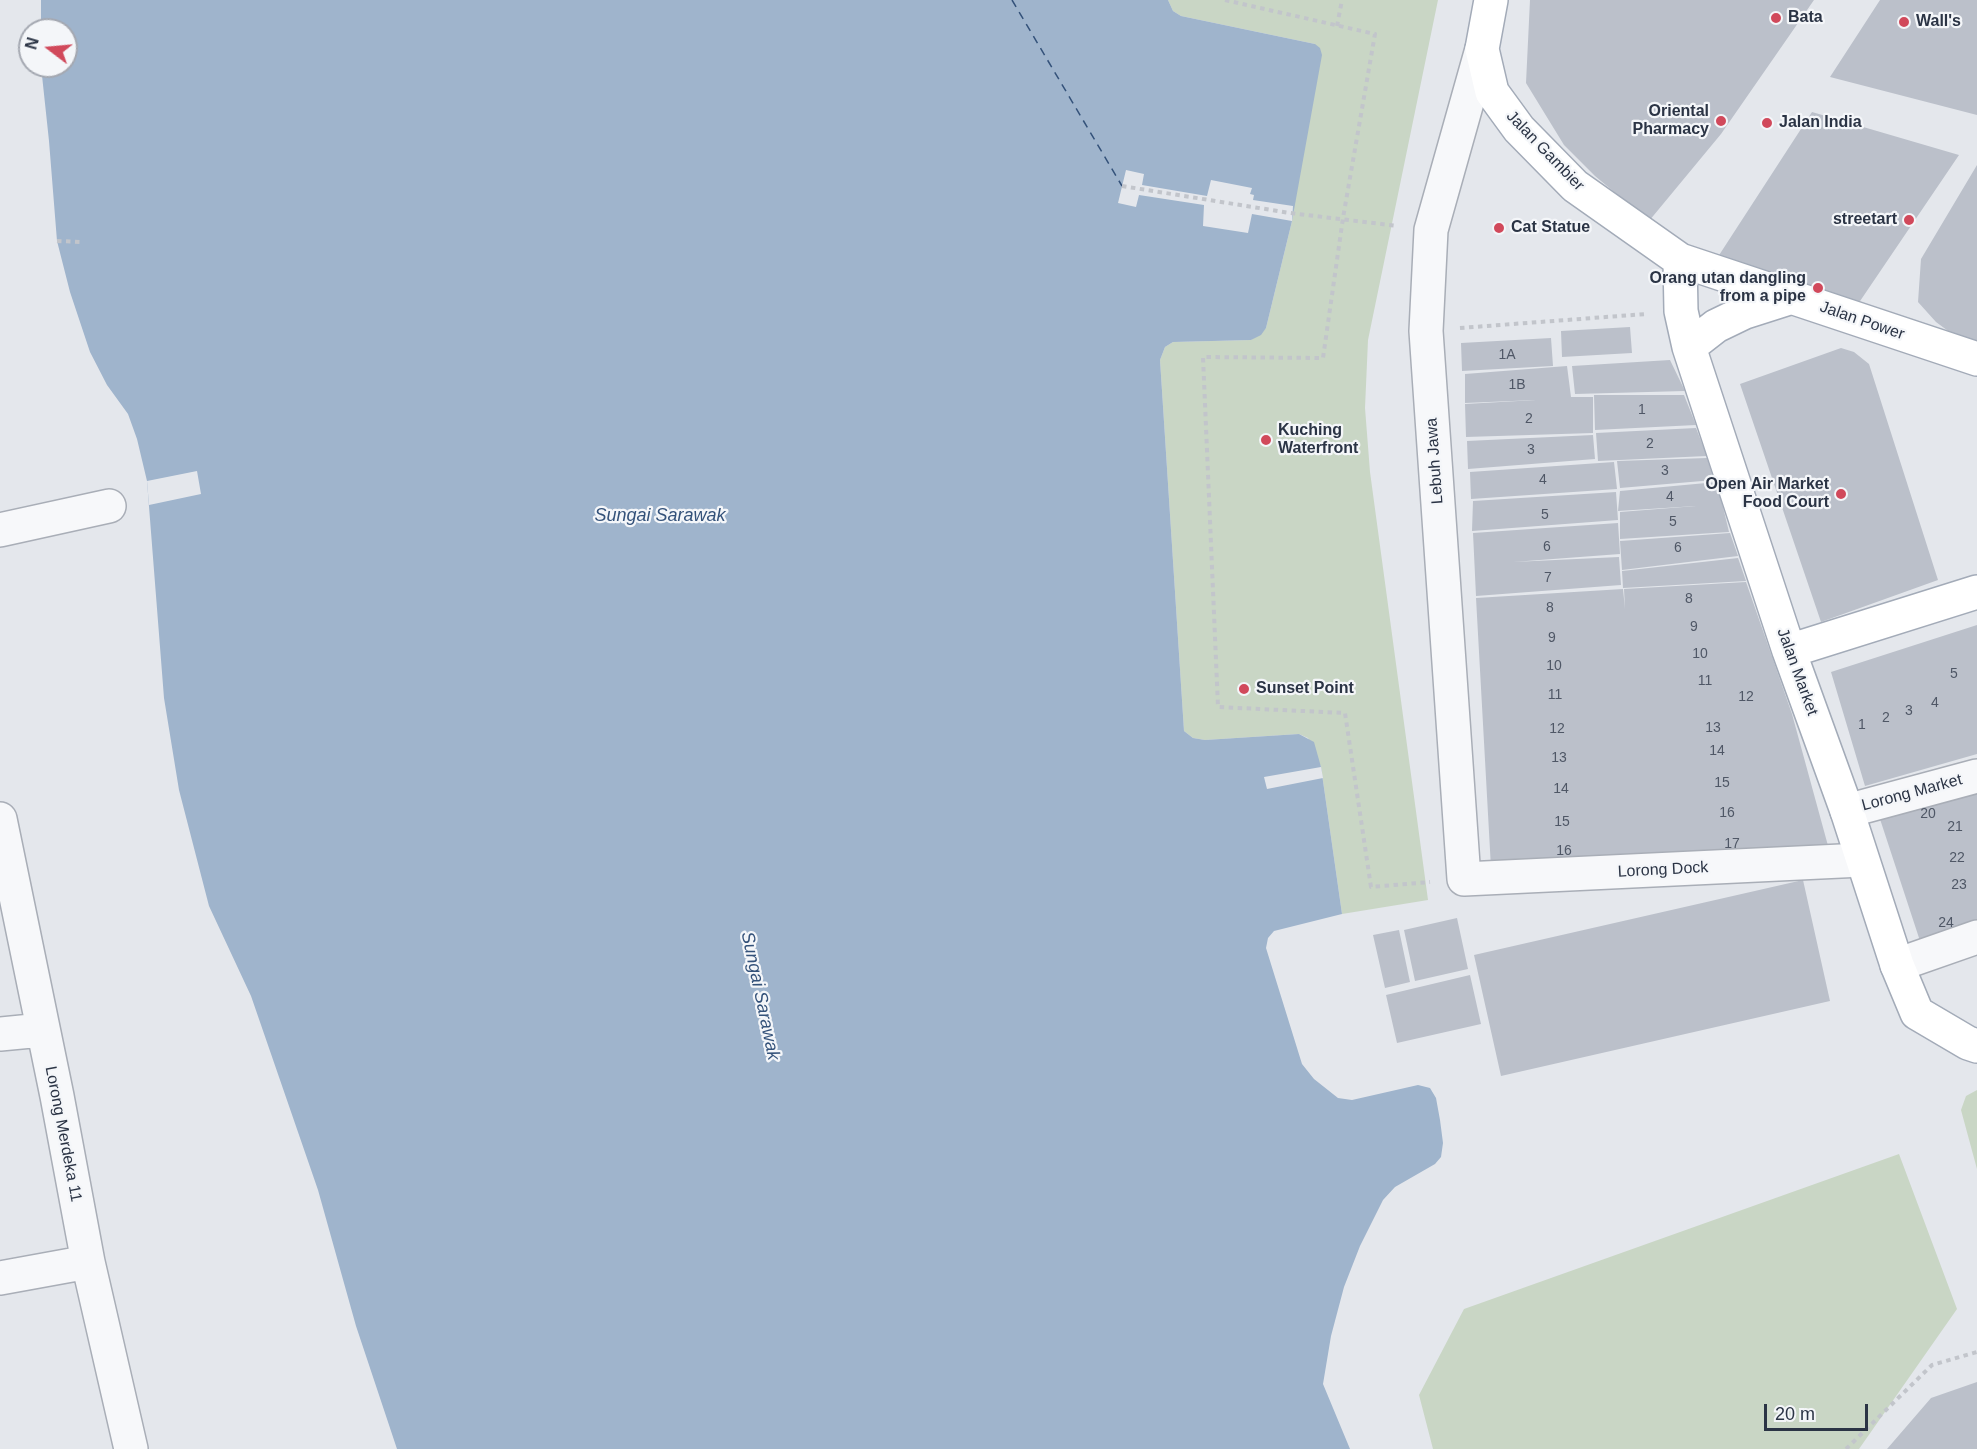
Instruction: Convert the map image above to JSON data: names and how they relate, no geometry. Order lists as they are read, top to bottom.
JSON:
{
  "streets": {
    "main road": ["Jalan Gambier", "Jalan Power", "Jalan Market"],
    "street": [
      "Lebuh Jawa",
      "Lorong Market",
      "Lorong Dock",
      "Lorong Merdeka 11"
    ]
  },
  "crossings": [
    ["Jalan Gambier", "Jalan Power"],
    ["Jalan Gambier", "Lebuh Jawa"],
    ["Jalan Gambier", "Jalan Market"],
    ["Jalan Power", "Jalan Market"],
    ["Lebuh Jawa", "Lorong Dock"],
    ["Jalan Market", "Lorong Market"],
    ["Jalan Market", "Lorong Dock"]
  ],
  "water": ["Sungai Sarawak"],
  "places": [
    "Bata",
    "Wall's",
    "Oriental Pharmacy",
    "Jalan India",
    "streetart",
    "Cat Statue",
    "Orang utan dangling from a pipe",
    "Kuching Waterfront",
    "Open Air Market Food Court",
    "Sunset Point"
  ],
  "house_numbers": [
    "1A",
    "1B",
    "1",
    "2",
    "2",
    "3",
    "3",
    "4",
    "4",
    "5",
    "5",
    "6",
    "6",
    "7",
    "8",
    "8",
    "9",
    "9",
    "10",
    "10",
    "5",
    "11",
    "11",
    "12",
    "4",
    "3",
    "2",
    "1",
    "13",
    "12",
    "14",
    "13",
    "15",
    "14",
    "16",
    "20",
    "15",
    "21",
    "17",
    "16",
    "22",
    "23",
    "24"
  ],
  "scale_bar": "20 m",
  "north": "left"
}
